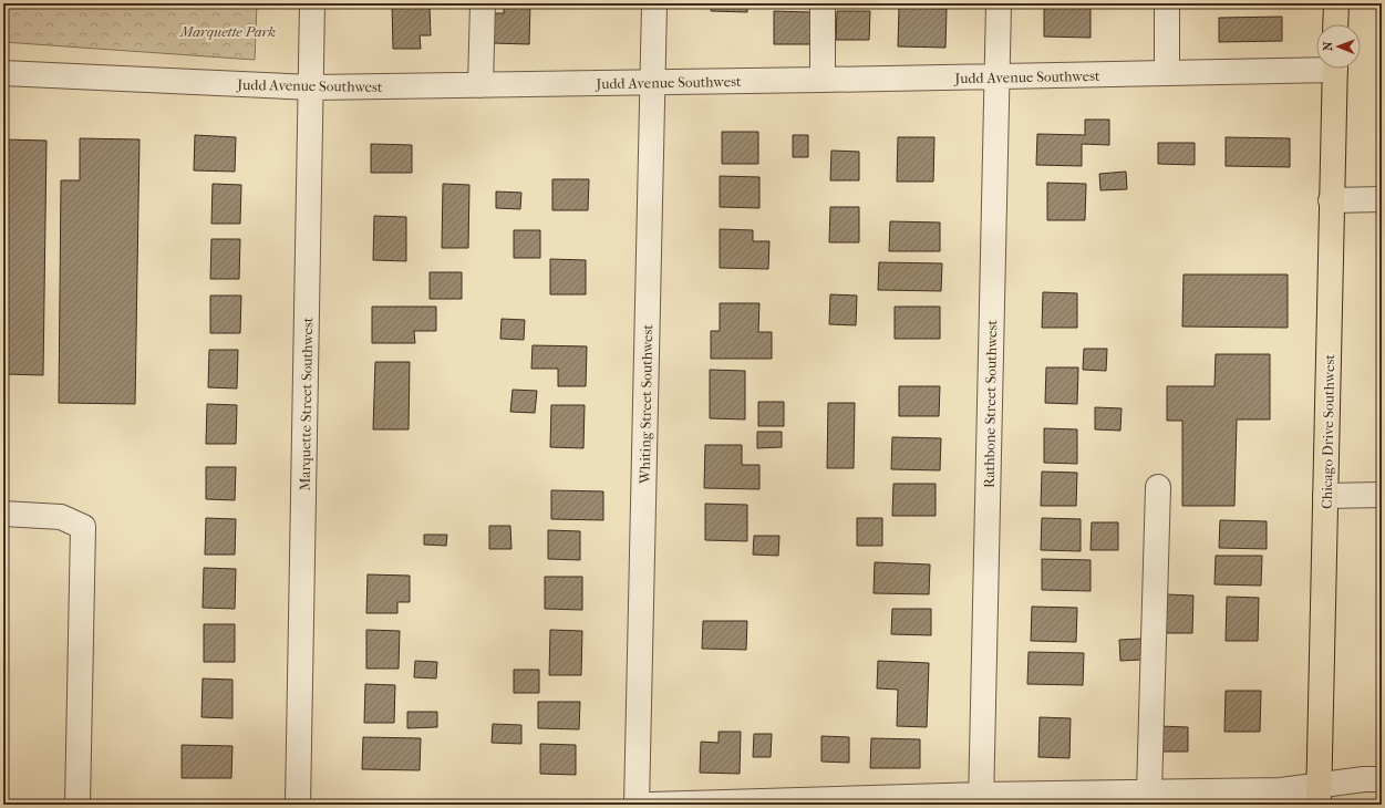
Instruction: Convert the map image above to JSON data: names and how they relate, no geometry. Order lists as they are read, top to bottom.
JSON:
{
  "streets": {
    "main road": ["Chicago Drive Southwest"],
    "street": [
      "Judd Avenue Southwest",
      "Marquette Street Southwest",
      "Whiting Street Southwest",
      "Rathbone Street Southwest"
    ]
  },
  "crossings": [
    ["Judd Avenue Southwest", "Marquette Street Southwest"],
    ["Judd Avenue Southwest", "Whiting Street Southwest"],
    ["Judd Avenue Southwest", "Rathbone Street Southwest"]
  ],
  "parks": ["Marquette Park"],
  "north": "left"
}
